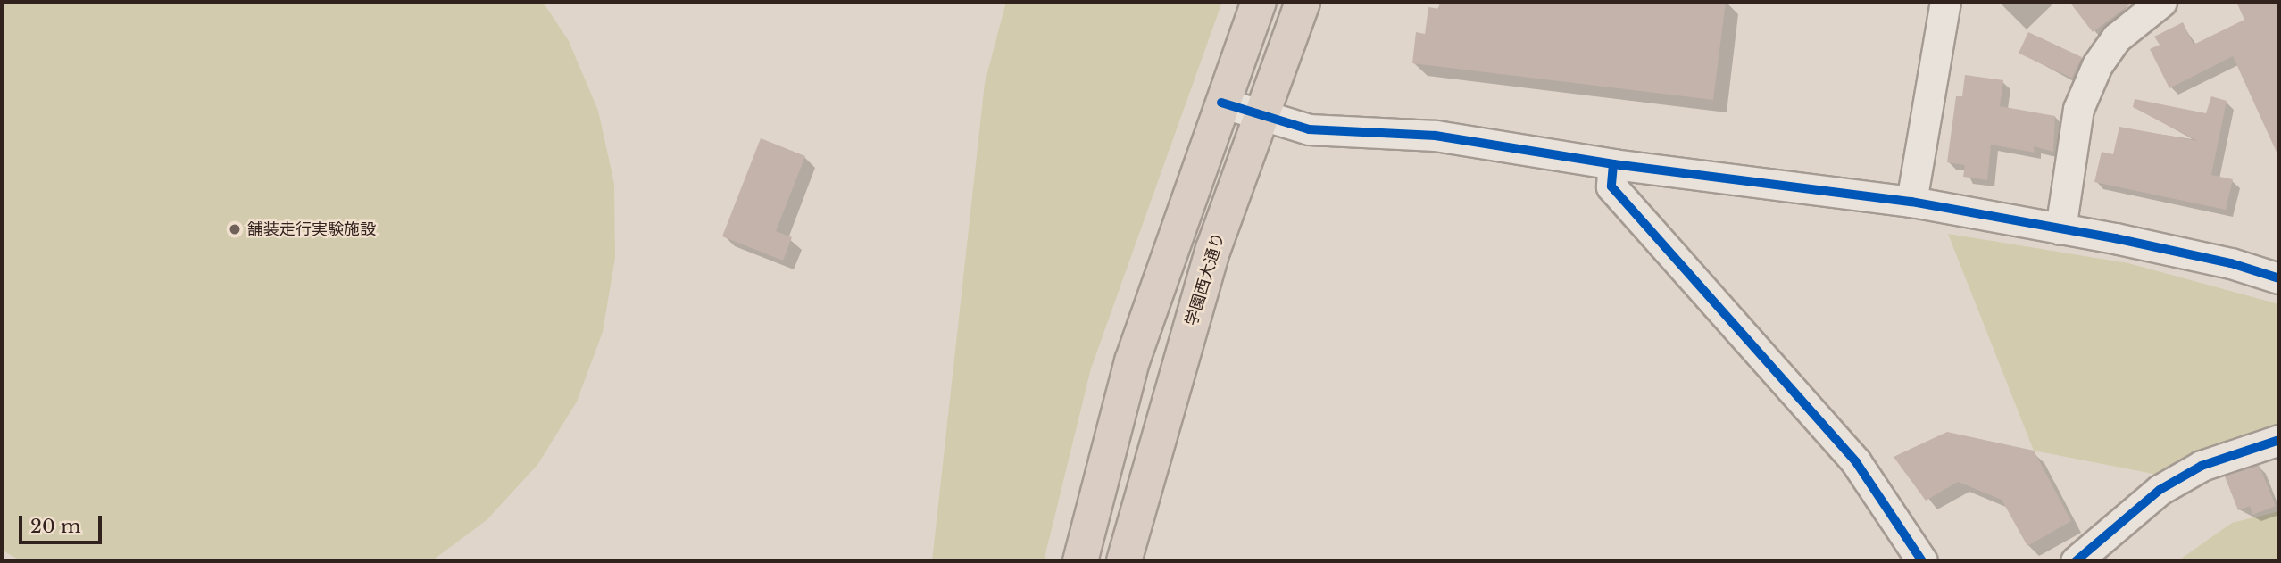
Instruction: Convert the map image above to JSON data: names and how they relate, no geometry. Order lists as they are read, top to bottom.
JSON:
{
  "streets": {
    "highway": ["学園西大通り"]
  },
  "places": ["舗装走行実験施設"],
  "scale_bar": "20 m"
}
